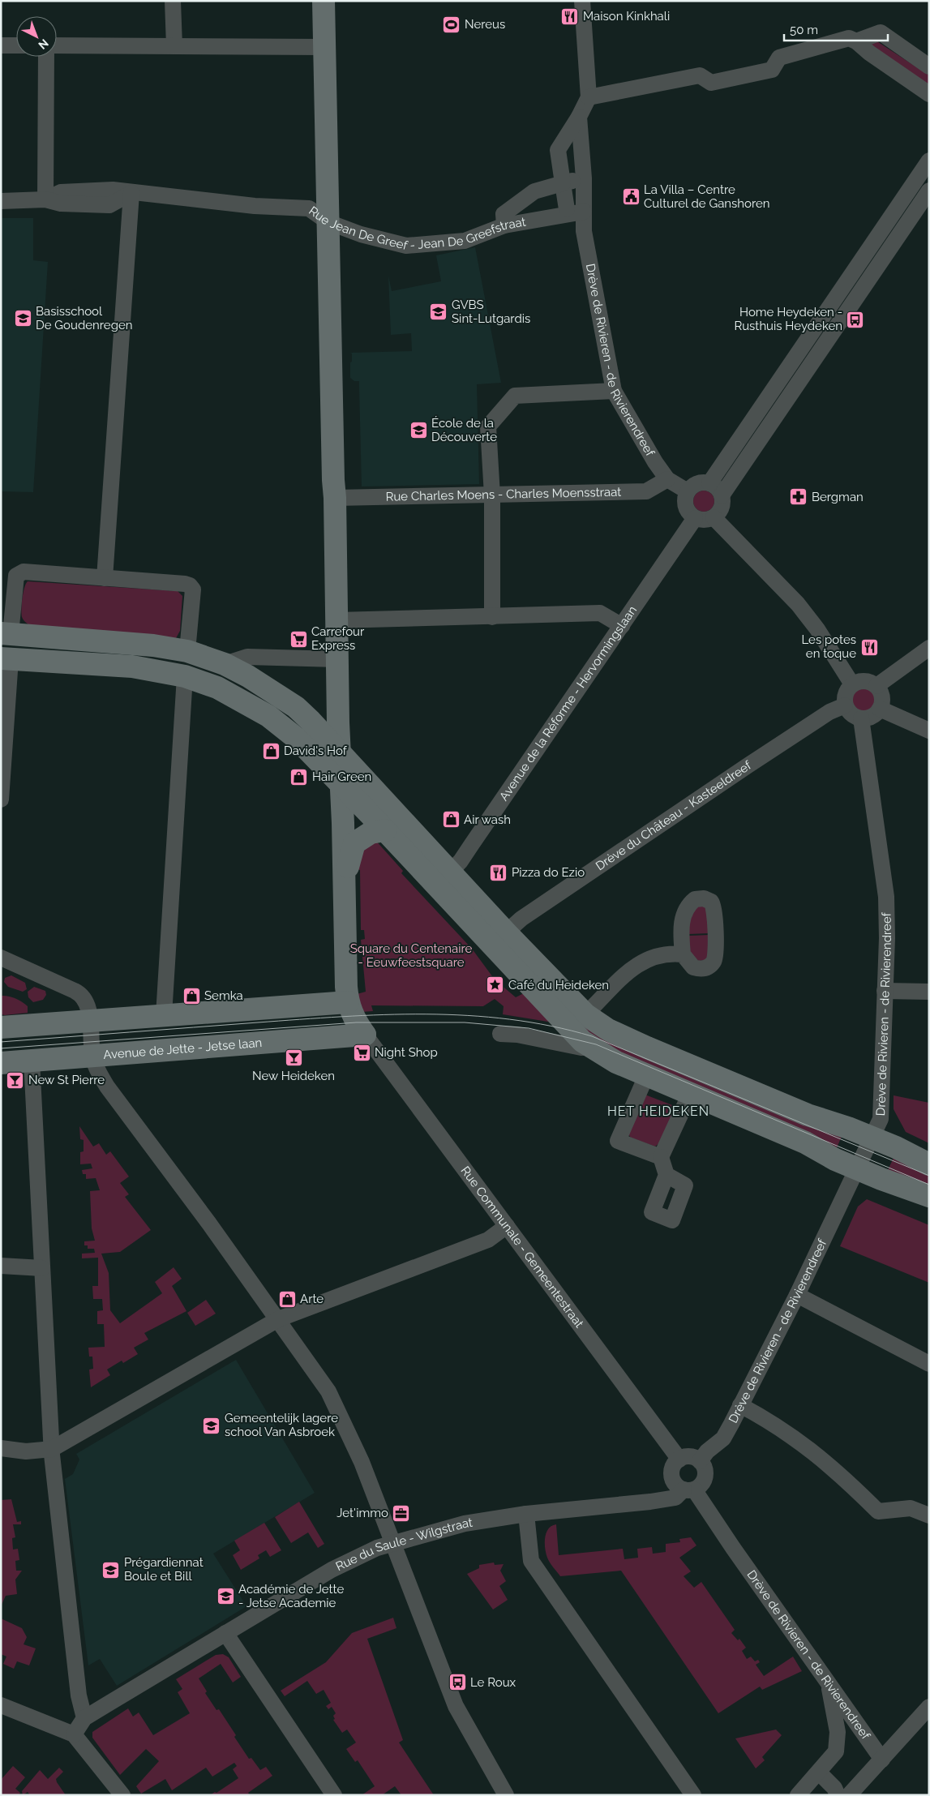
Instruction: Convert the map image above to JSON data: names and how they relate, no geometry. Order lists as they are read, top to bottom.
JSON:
{
  "streets": {
    "main road": ["Avenue de Jette - Jetse laan"],
    "street": [
      "Rue Jean De Greef - Jean De Greefstraat",
      "Drève de Rivieren - de Rivierendreef",
      "Rue Charles Moens - Charles Moensstraat",
      "Avenue de la Réforme - Hervormingslaan",
      "Drève du Château - Kasteeldreef",
      "Rue Communale - Gemeentestraat",
      "Rue du Saule - Wilgstraat"
    ]
  },
  "crossings": [
    ["Rue Jean De Greef - Jean De Greefstraat", "Drève de Rivieren - de Rivierendreef"],
    ["Drève de Rivieren - de Rivierendreef", "Rue Charles Moens - Charles Moensstraat"],
    ["Drève de Rivieren - de Rivierendreef", "Avenue de la Réforme - Hervormingslaan"],
    ["Drève de Rivieren - de Rivierendreef", "Drève du Château - Kasteeldreef"],
    ["Drève de Rivieren - de Rivierendreef", "Rue Communale - Gemeentestraat"],
    ["Drève de Rivieren - de Rivierendreef", "Rue du Saule - Wilgstraat"],
    ["Avenue de Jette - Jetse laan", "Rue Communale - Gemeentestraat"],
    ["Rue Communale - Gemeentestraat", "Rue du Saule - Wilgstraat"]
  ],
  "districts": ["HET HEIDEKEN"],
  "parks": ["Square du Centenaire - Eeuwfeestsquare"],
  "places": {
    "restaurant": ["Maison Kinkhali", "Les potes en toque", "Pizza do Ezio"],
    "sports": ["Nereus"],
    "public building": ["La Villa – Centre Culturel de Ganshoren"],
    "school or university": [
      "GVBS Sint-Lutgardis",
      "Basisschool De Goudenregen",
      "École de la Découverte",
      "Gemeentelijk lagere school Van Asbroek",
      "Prégardiennat Boule et Bill",
      "Académie de Jette - Jetse Academie"
    ],
    "bus stop": ["Home Heydeken - Rusthuis Heydeken", "Le Roux"],
    "pharmacy": ["Bergman"],
    "supermarket": ["Carrefour Express", "Night Shop"],
    "shop": [
      "David's Hof",
      "Hair Green",
      "Air wash",
      "Semka",
      "Arte"
    ],
    "place": ["Café du Heideken"],
    "bar": ["New Heideken", "New St Pierre"],
    "office": ["Jet'immo"]
  },
  "scale_bar": "50 m",
  "north": "bottom right"
}
